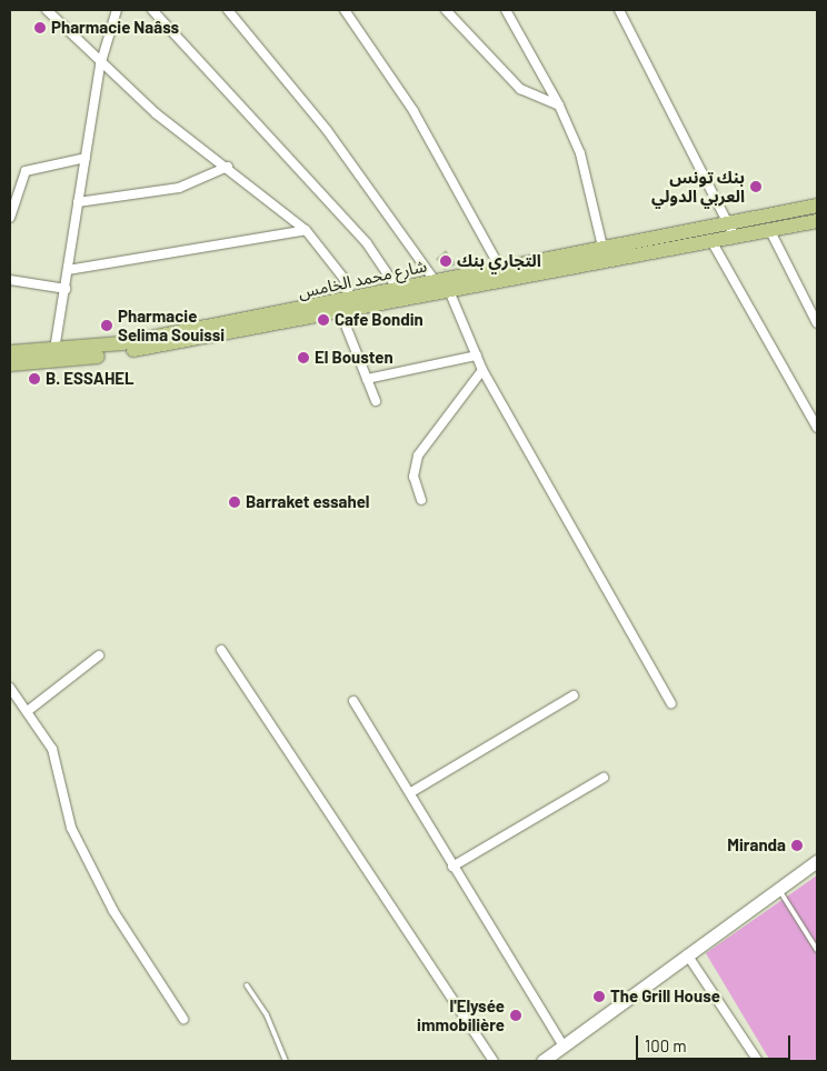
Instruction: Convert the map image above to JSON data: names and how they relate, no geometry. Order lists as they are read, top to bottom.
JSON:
{
  "streets": {
    "main road": ["شارع محمد الخامس"]
  },
  "places": [
    "Pharmacie Naâss",
    "بنك تونس العربي الدولي",
    "التجاري بنك",
    "Cafe Bondin",
    "Pharmacie Selima Souissi",
    "El Bousten",
    "B. ESSAHEL",
    "Barraket essahel",
    "Miranda",
    "The Grill House",
    "l'Elysée immobilière"
  ],
  "scale_bar": "100 m"
}
